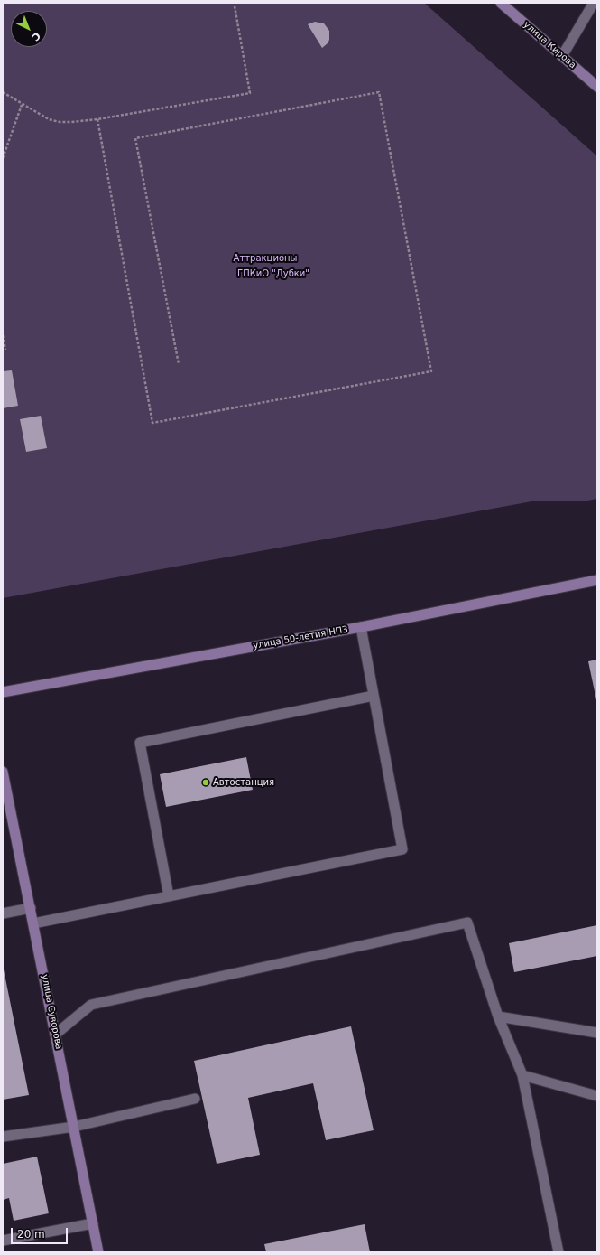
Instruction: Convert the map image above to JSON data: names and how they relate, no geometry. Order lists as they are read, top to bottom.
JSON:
{
  "streets": {
    "main road": ["улица Кирова", "улица 50-летия НПЗ", "улица Суворова"]
  },
  "parks": ["Аттракционы", "ГПКиО \"Дубки\""],
  "places": ["Автостанция"],
  "scale_bar": "20 m",
  "north": "bottom right"
}
